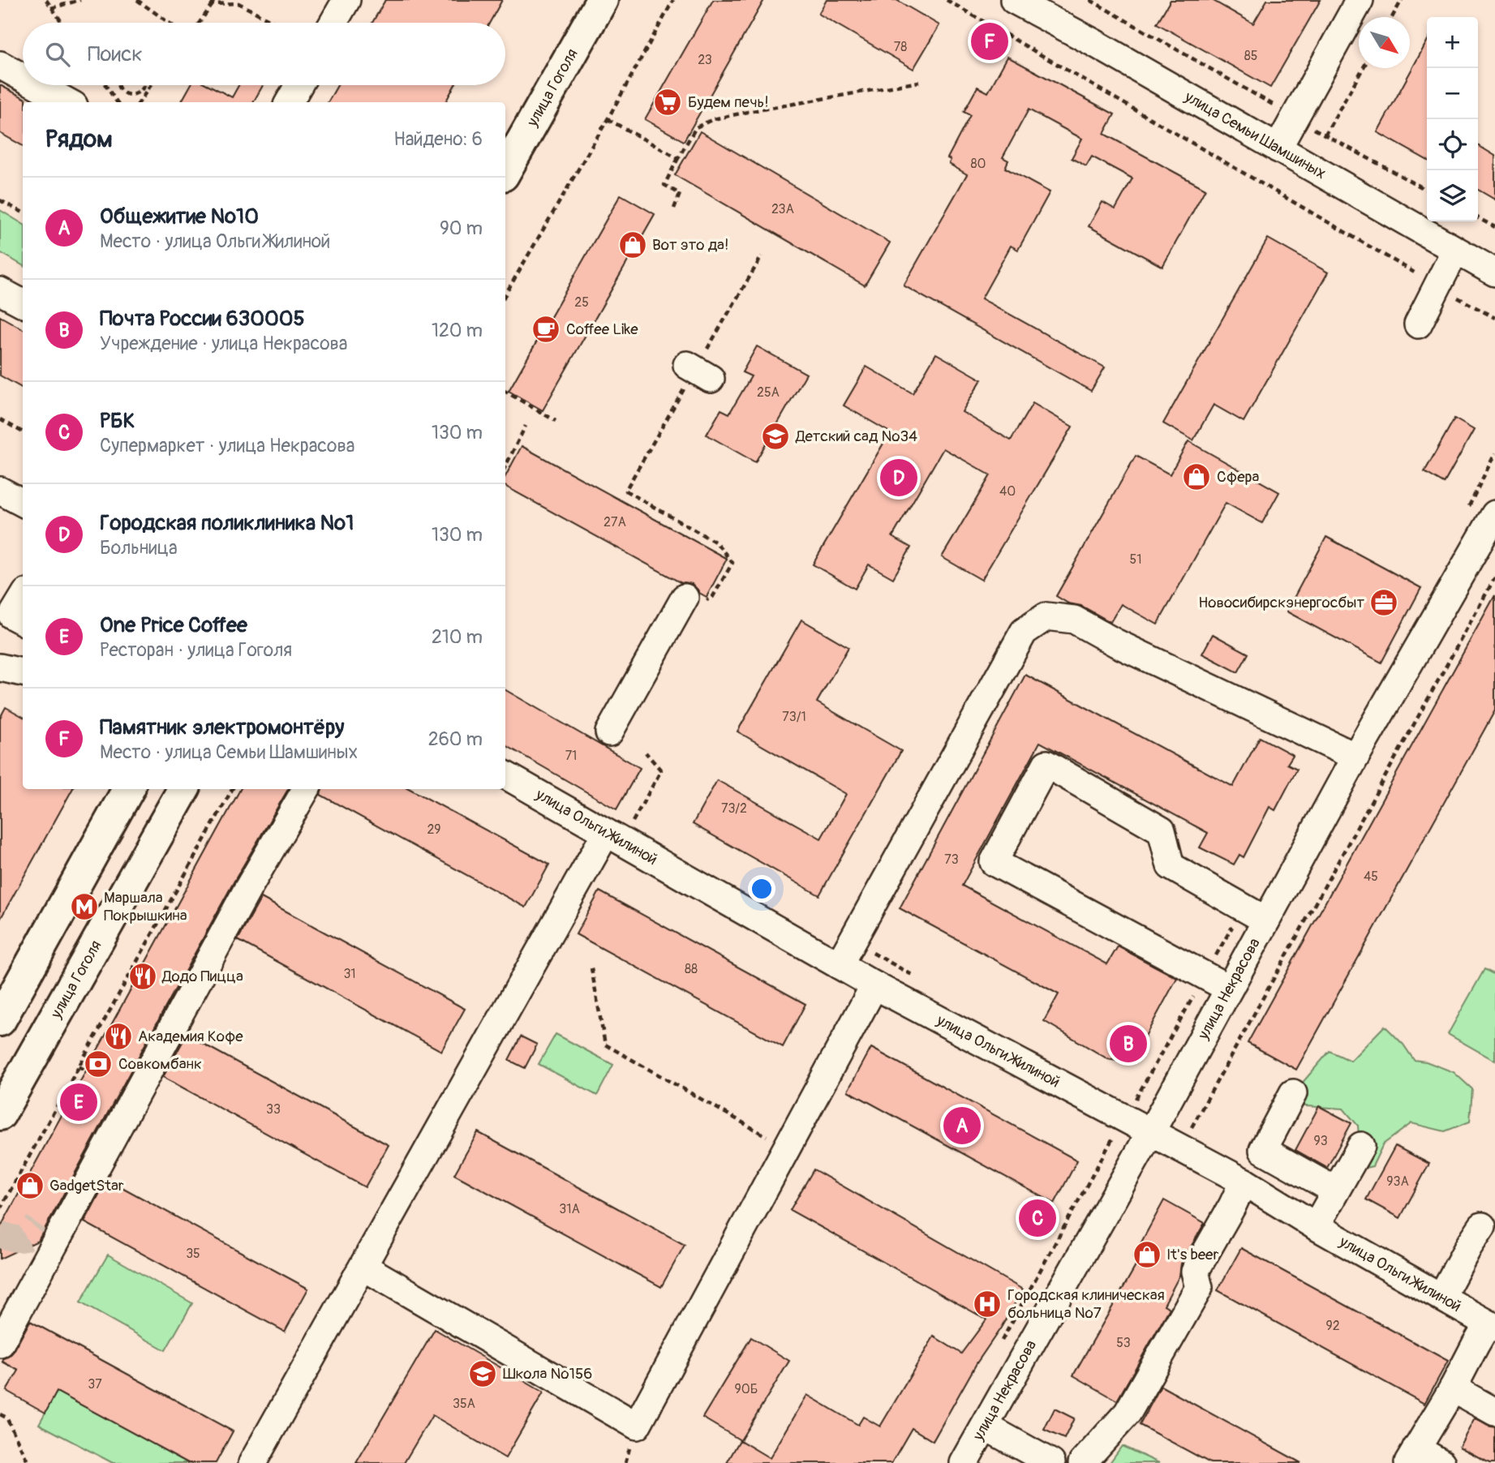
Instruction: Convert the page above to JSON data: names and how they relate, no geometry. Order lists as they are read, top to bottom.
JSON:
{
  "streets": {
    "main road": ["улица Гоголя"],
    "street": ["улица Семьи Шамшиных", "улица Ольги Жилиной", "улица Некрасова"]
  },
  "crossings": [
    ["улица Ольги Жилиной", "улица Некрасова"]
  ],
  "places": {
    "supermarket": ["Будем печь!"],
    "shop": [
      "Вот это да!",
      "Сфера",
      "GadgetStar",
      "It's beer"
    ],
    "cafe": ["Coffee Like"],
    "school or university": ["Детский сад №34", "Школа №156"],
    "office": ["Новосибирскэнергосбыт"],
    "metro station": ["Маршала Покрышкина"],
    "restaurant": ["Додо Пицца", "Академия Кофе"],
    "bank": ["Совкомбанк"],
    "hospital": ["Городская клиническая больница №7"]
  },
  "house_numbers": [
    "78",
    "85",
    "23",
    "80",
    "23А",
    "25",
    "25А",
    "40",
    "27А",
    "51",
    "73/1",
    "71",
    "73/2",
    "29",
    "73",
    "45",
    "88",
    "31",
    "33",
    "93",
    "93А",
    "31А",
    "35",
    "92",
    "53",
    "37",
    "90Б",
    "35А"
  ],
  "north": "bottom right",
  "page": {
    "map_buttons": ["+", "−"],
    "pins": [
      "F",
      "D",
      "B",
      "E",
      "A",
      "C"
    ],
    "search": "Поиск",
    "heading": ["Рядом", "Найдено: 6"],
    "list": [
      {
        "mark": "A",
        "name": "Общежитие №10",
        "note": "Место · улица Ольги Жилиной",
        "value": "90 m"
      },
      {
        "mark": "B",
        "name": "Почта России 630005",
        "note": "Учреждение · улица Некрасова",
        "value": "120 m"
      },
      {
        "mark": "C",
        "name": "РБК",
        "note": "Супермаркет · улица Некрасова",
        "value": "130 m"
      },
      {
        "mark": "D",
        "name": "Городская поликлиника №1",
        "note": "Больница",
        "value": "130 m"
      },
      {
        "mark": "E",
        "name": "One Price Coffee",
        "note": "Ресторан · улица Гоголя",
        "value": "210 m"
      },
      {
        "mark": "F",
        "name": "Памятник электромонтёру",
        "note": "Место · улица Семьи Шамшиных",
        "value": "260 m"
      }
    ]
  }
}
